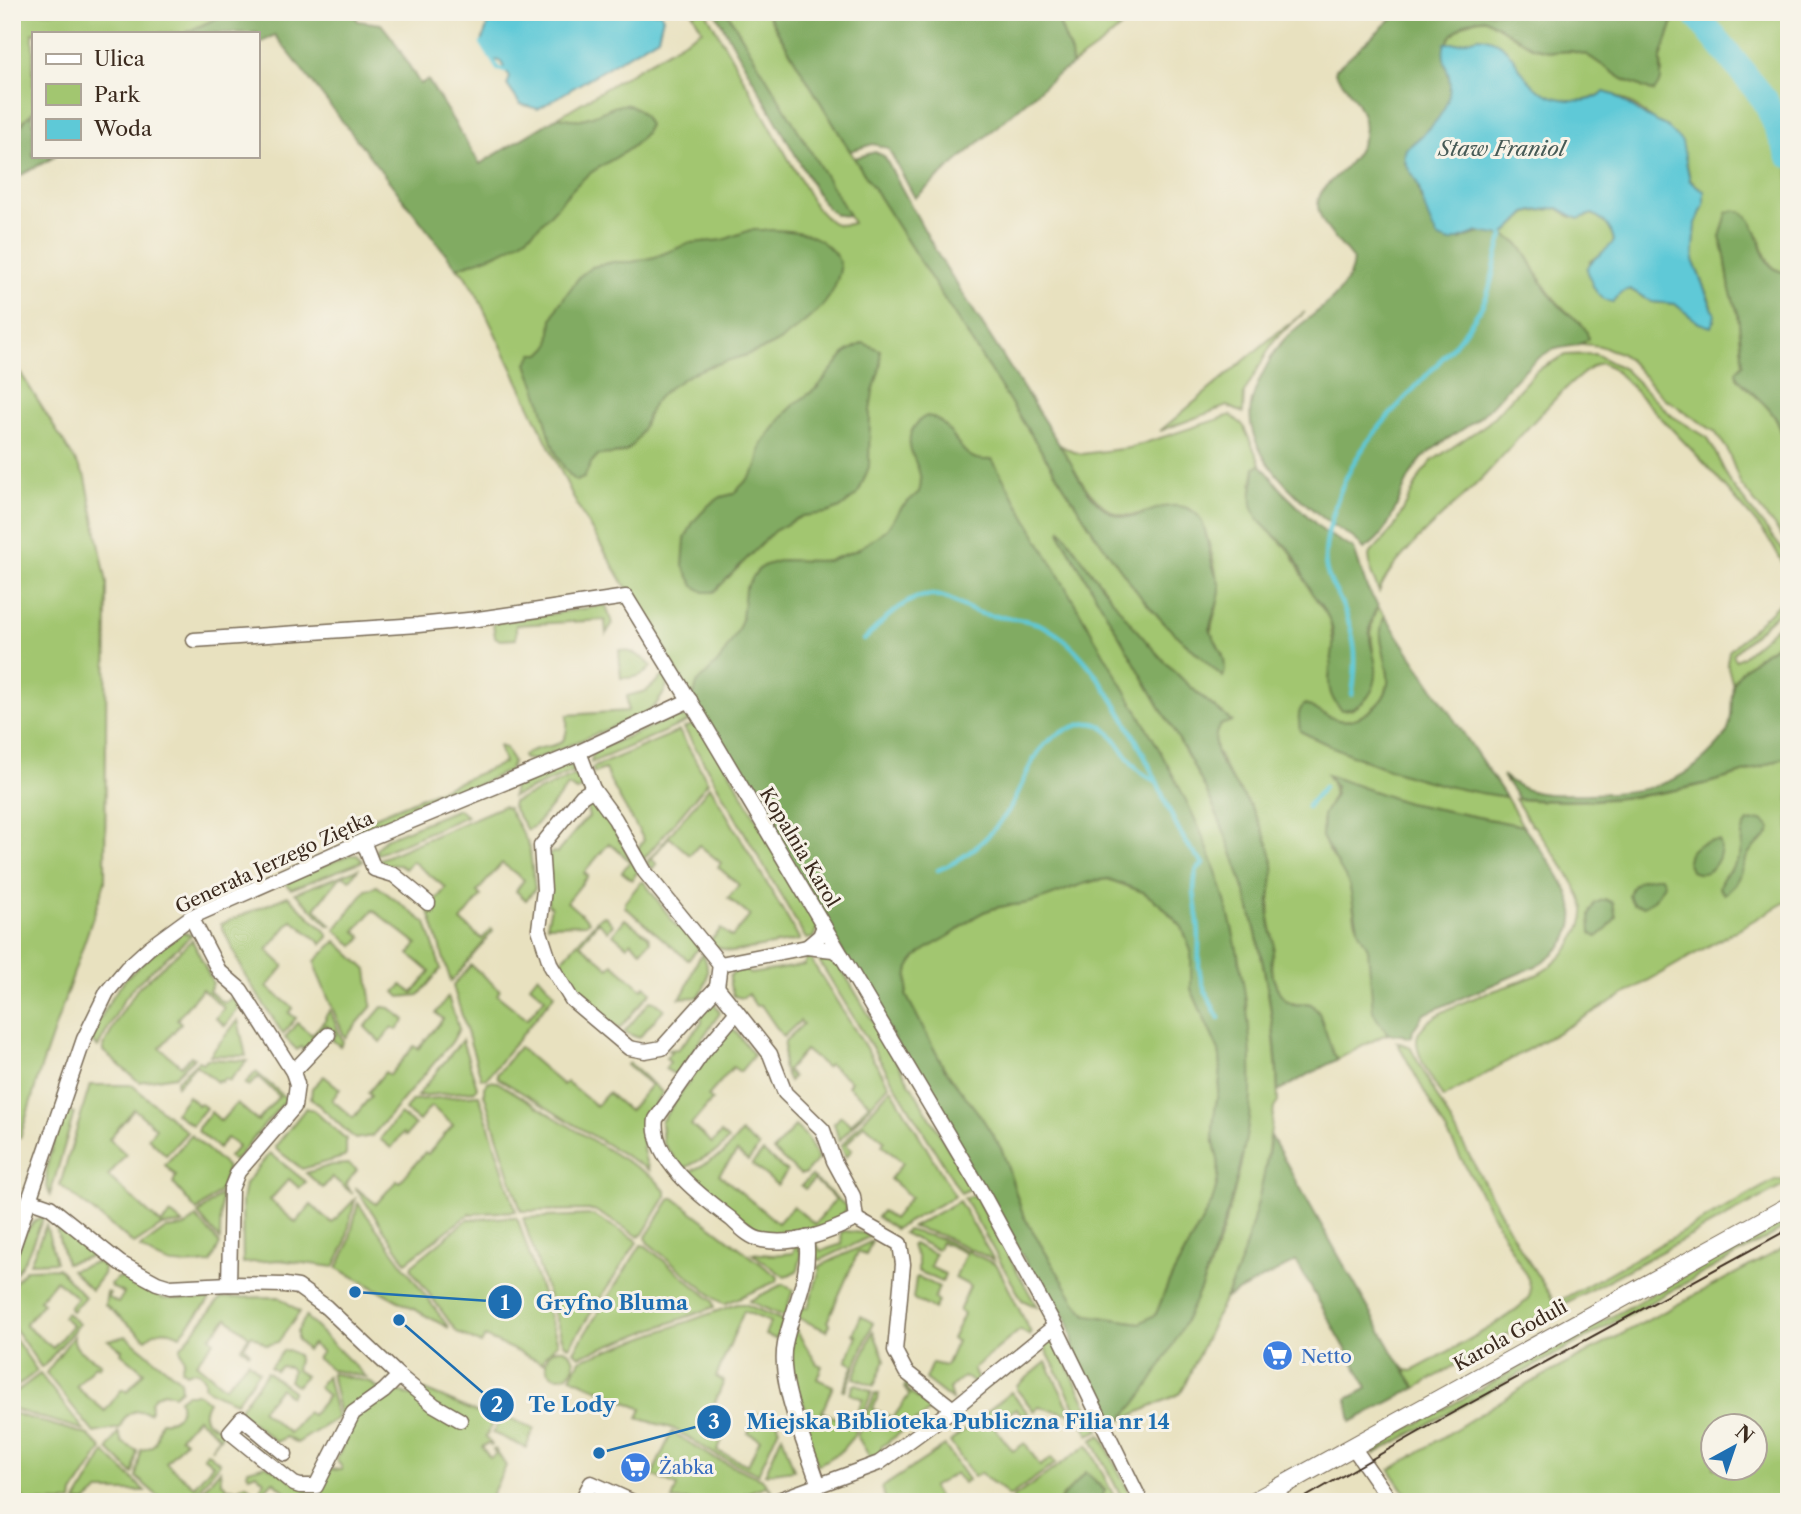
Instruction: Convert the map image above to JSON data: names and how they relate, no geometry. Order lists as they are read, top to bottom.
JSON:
{
  "streets": {
    "main road": ["Karola Goduli"],
    "street": ["Kopalnia Karol", "Generała Jerzego Ziętka"]
  },
  "crossings": [
    ["Kopalnia Karol", "Generała Jerzego Ziętka"]
  ],
  "water": ["Staw Franiol"],
  "places": {
    "other": ["Gryfno Bluma", "Te Lody", "Miejska Biblioteka Publiczna Filia nr 14"],
    "supermarket": ["Netto", "Żabka"]
  },
  "legend": ["Ulica", "Park", "Woda"],
  "north": "top right"
}
